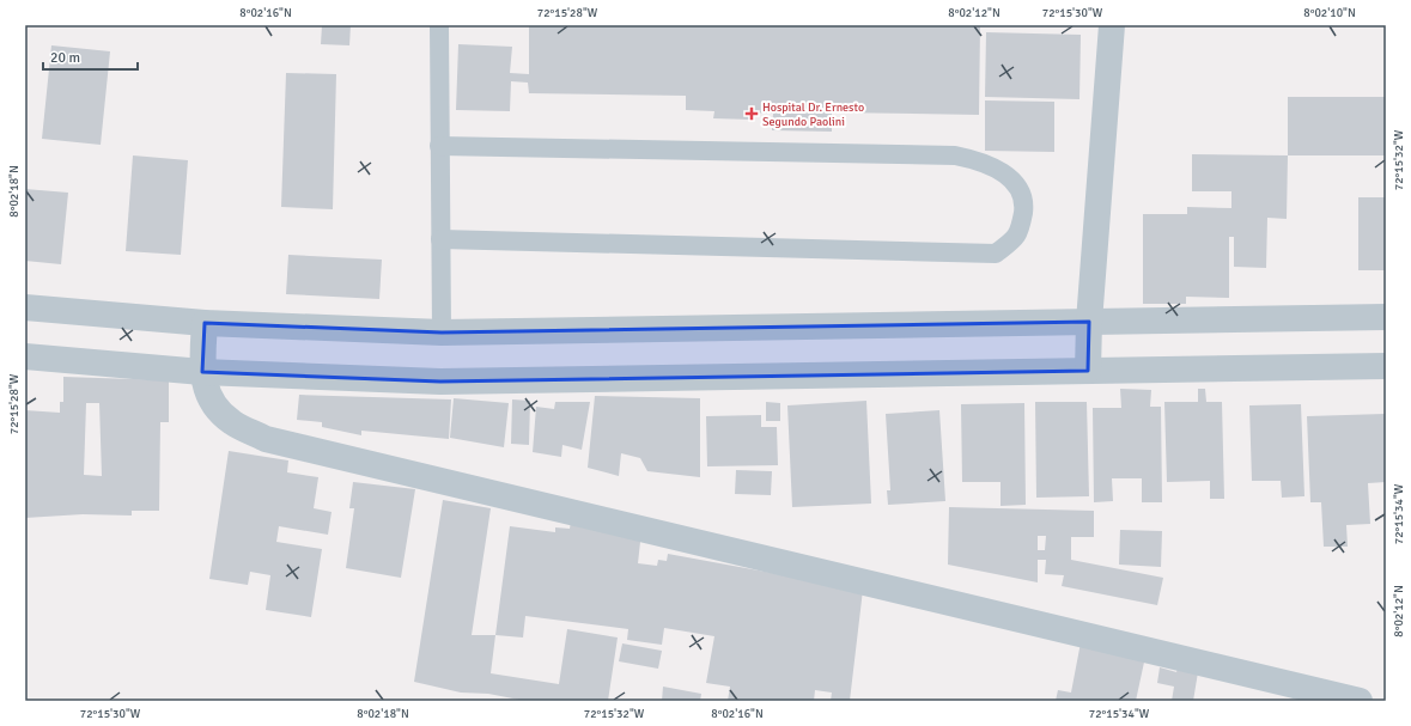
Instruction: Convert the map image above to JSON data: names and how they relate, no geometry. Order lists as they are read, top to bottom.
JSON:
{
  "places": {
    "health": ["Hospital Dr. Ernesto Segundo Paolini"]
  },
  "scale_bar": "20 m",
  "coordinates": [
    "8°02'16\"N",
    "72°15'28\"W",
    "8°02'12\"N",
    "72°15'30\"W",
    "8°02'10\"N",
    "72°15'32\"W",
    "8°02'18\"N",
    "72°15'34\"W"
  ]
}
